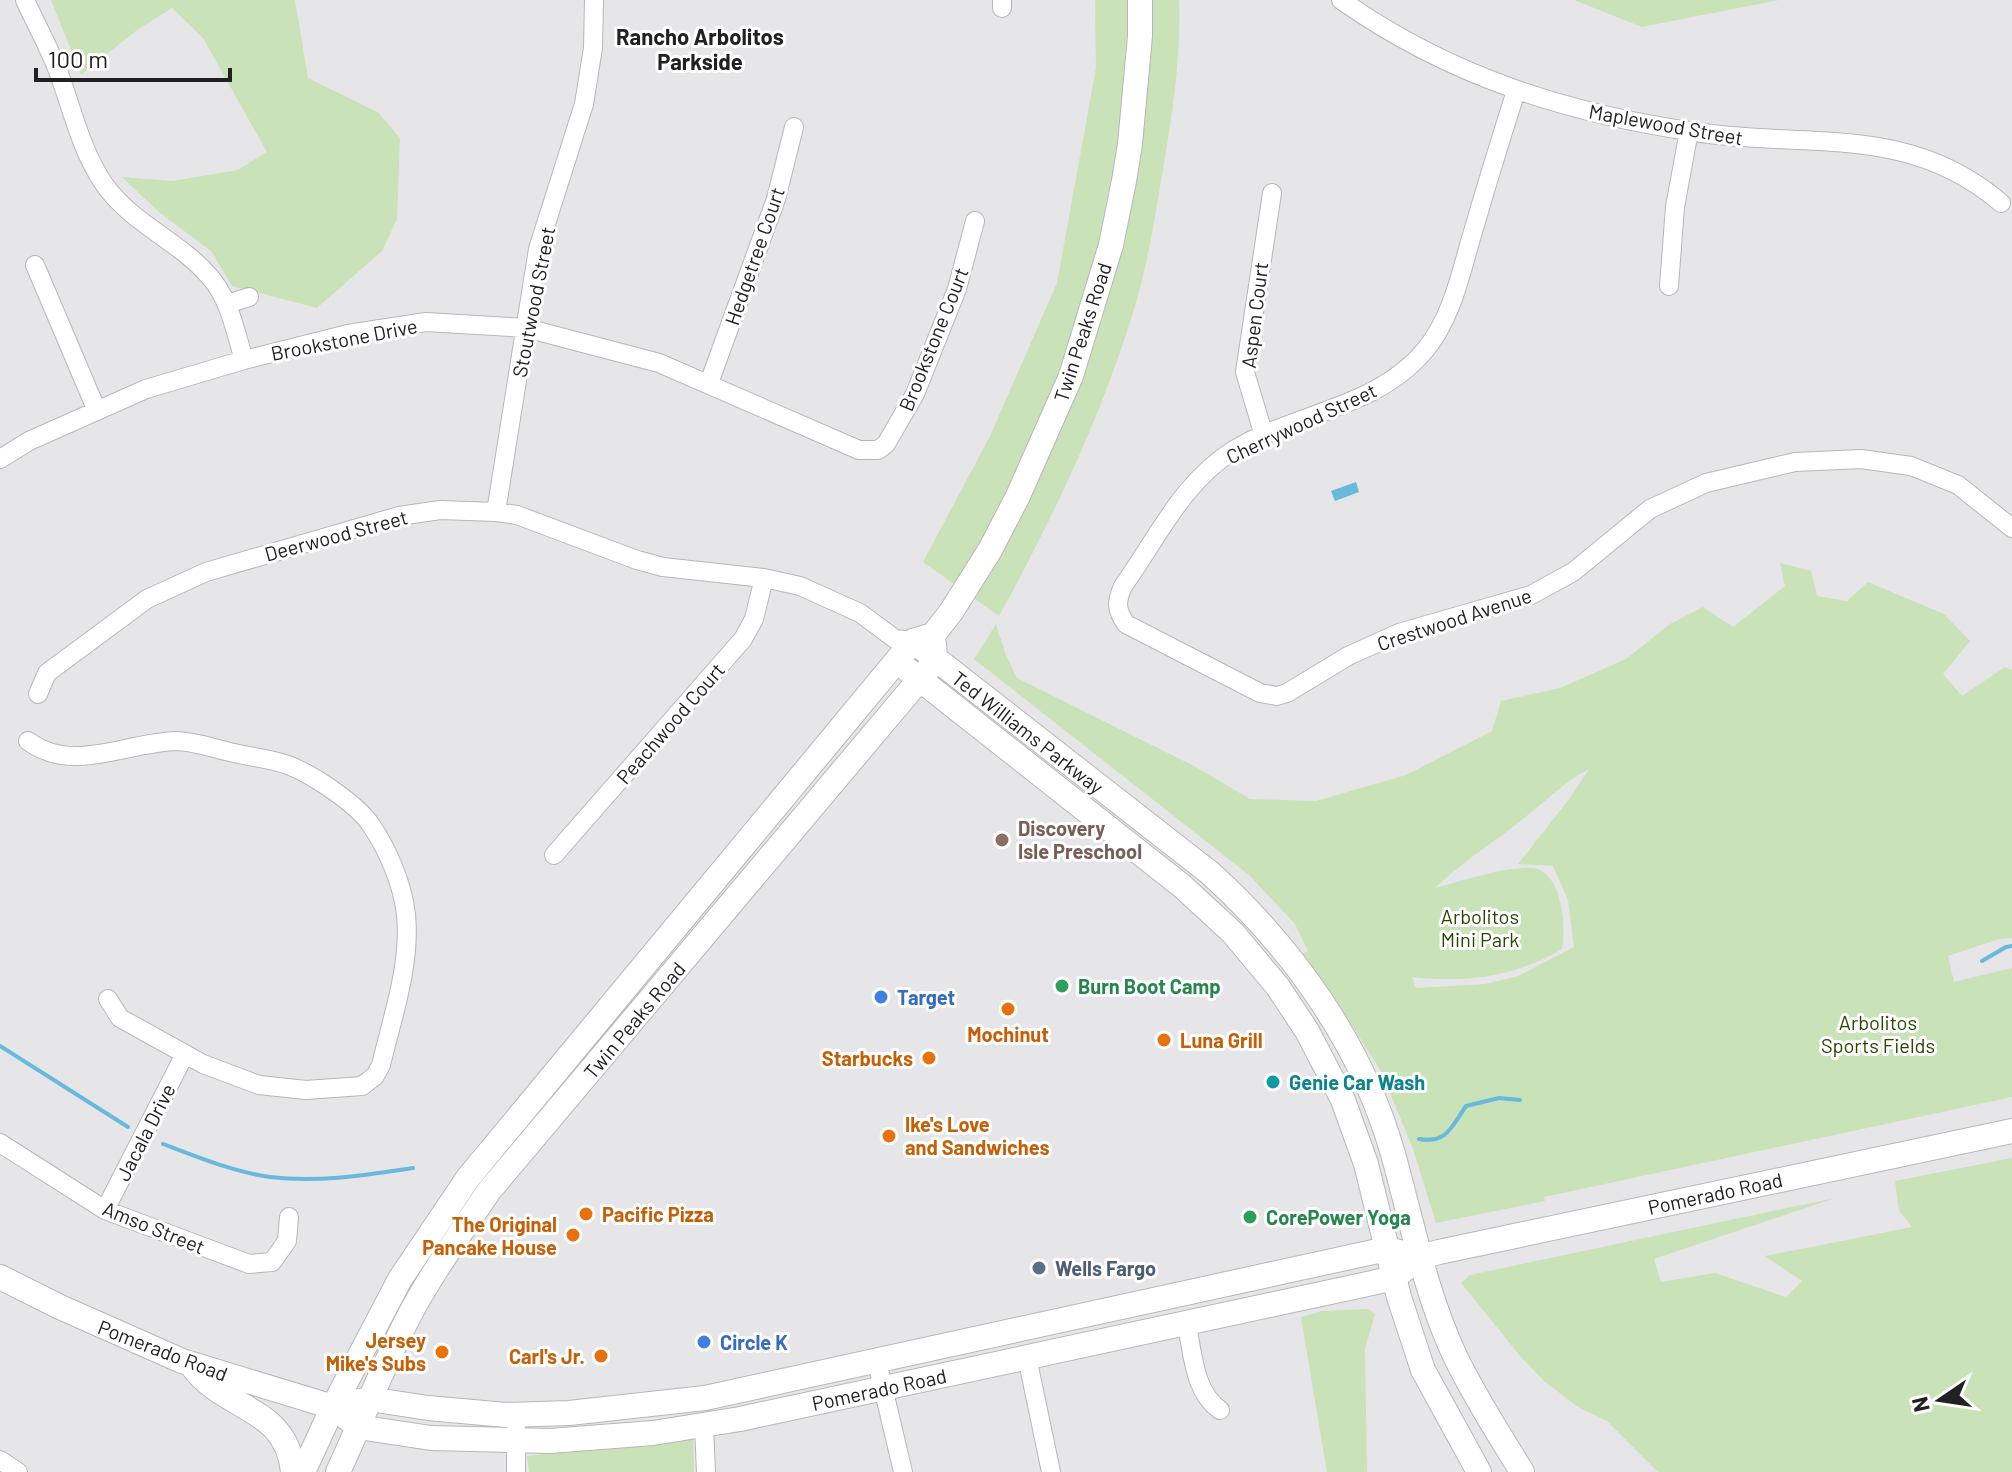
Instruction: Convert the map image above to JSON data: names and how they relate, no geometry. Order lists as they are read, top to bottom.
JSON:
{
  "streets": {
    "main road": ["Twin Peaks Road", "Ted Williams Parkway", "Pomerado Road"],
    "street": [
      "Maplewood Street",
      "Hedgetree Court",
      "Stoutwood Street",
      "Aspen Court",
      "Brookstone Drive",
      "Brookstone Court",
      "Cherrywood Street",
      "Deerwood Street",
      "Crestwood Avenue",
      "Peachwood Court",
      "Jacala Drive",
      "Amso Street"
    ]
  },
  "crossings": [
    ["Maplewood Street", "Cherrywood Street"],
    ["Hedgetree Court", "Brookstone Drive"],
    ["Stoutwood Street", "Brookstone Drive"],
    ["Stoutwood Street", "Deerwood Street"],
    ["Aspen Court", "Cherrywood Street"],
    ["Twin Peaks Road", "Deerwood Street"],
    ["Twin Peaks Road", "Ted Williams Parkway"],
    ["Twin Peaks Road", "Pomerado Road"],
    ["Brookstone Drive", "Brookstone Court"],
    ["Cherrywood Street", "Crestwood Avenue"],
    ["Deerwood Street", "Peachwood Court"],
    ["Deerwood Street", "Ted Williams Parkway"],
    ["Ted Williams Parkway", "Pomerado Road"],
    ["Jacala Drive", "Amso Street"]
  ],
  "districts": ["Rancho Arbolitos Parkside"],
  "parks": ["Arbolitos Mini Park", "Arbolitos Sports Fields"],
  "places": [
    "Discovery Isle Preschool",
    "Burn Boot Camp",
    "Target",
    "Mochinut",
    "Luna Grill",
    "Starbucks",
    "Genie Car Wash",
    "Ike's Love and Sandwiches",
    "Pacific Pizza",
    "CorePower Yoga",
    "The Original Pancake House",
    "Wells Fargo",
    "Circle K",
    "Jersey Mike's Subs",
    "Carl's Jr."
  ],
  "scale_bar": "100 m",
  "north": "left"
}
